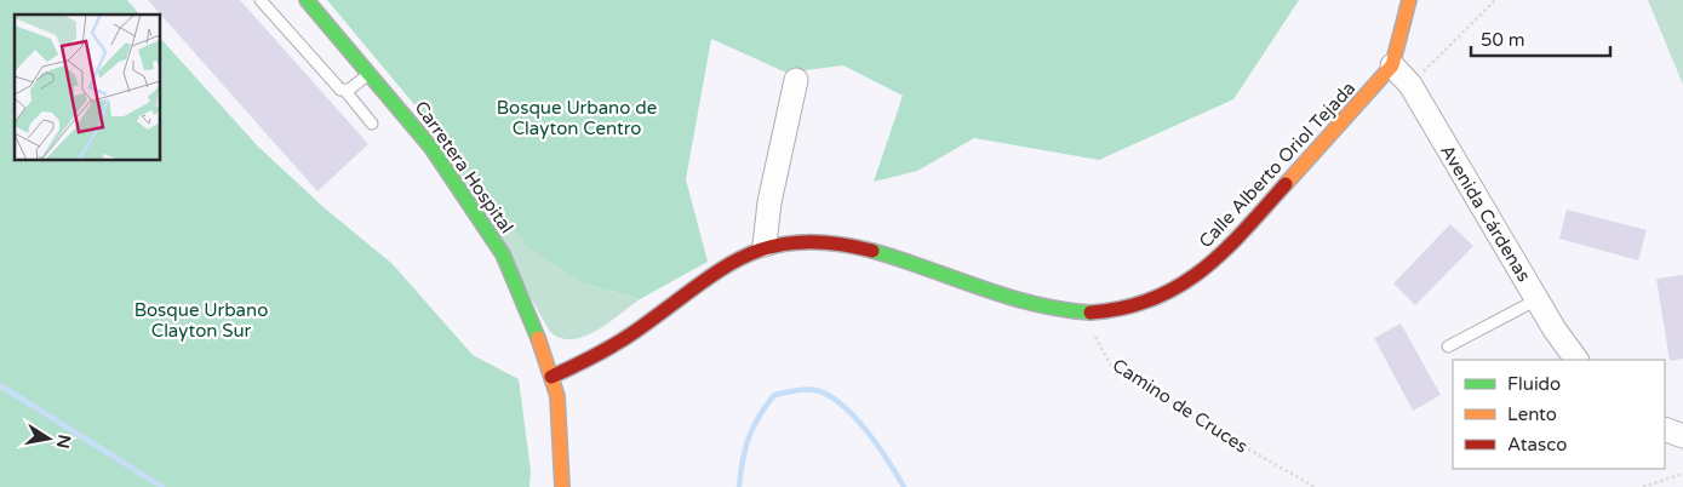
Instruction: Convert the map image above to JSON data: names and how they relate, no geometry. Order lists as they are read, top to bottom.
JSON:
{
  "streets": {
    "street": ["Calle Alberto Oriol Tejada", "Carretera Hospital", "Avenida Cárdenas"],
    "path": ["Camino de Cruces"]
  },
  "crossings": [
    ["Calle Alberto Oriol Tejada", "Carretera Hospital"],
    ["Calle Alberto Oriol Tejada", "Avenida Cárdenas"]
  ],
  "parks": ["Bosque Urbano de Clayton Centro", "Bosque Urbano Clayton Sur"],
  "legend": ["Fluido", "Lento", "Atasco"],
  "scale_bar": "50 m",
  "north": "right"
}
